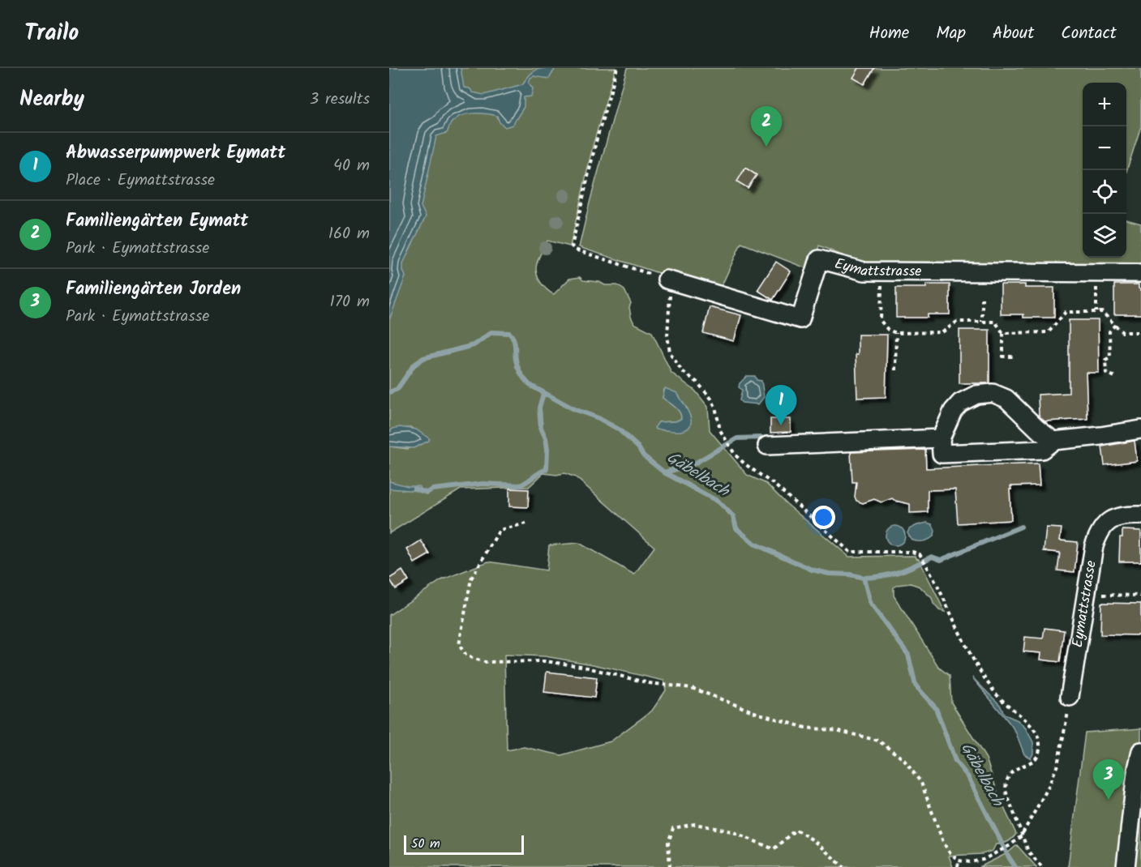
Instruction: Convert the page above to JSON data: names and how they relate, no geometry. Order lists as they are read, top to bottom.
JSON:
{
  "streets": {
    "street": ["Eymattstrasse"]
  },
  "water": ["Gäbelbach"],
  "scale_bar": "50 m",
  "page": {
    "header": "Trailo",
    "nav": [
      "Home",
      "Map",
      "About",
      "Contact"
    ],
    "heading": ["Nearby", "3 results"],
    "map_buttons": ["+", "−"],
    "pins": ["2", "1", "3"],
    "list": [
      {
        "mark": "1",
        "name": "Abwasserpumpwerk Eymatt",
        "note": "Place · Eymattstrasse",
        "value": "40 m"
      },
      {
        "mark": "2",
        "name": "Familiengärten Eymatt",
        "note": "Park · Eymattstrasse",
        "value": "160 m"
      },
      {
        "mark": "3",
        "name": "Familiengärten Jorden",
        "note": "Park · Eymattstrasse",
        "value": "170 m"
      }
    ],
    "scale": "50 m"
  }
}
